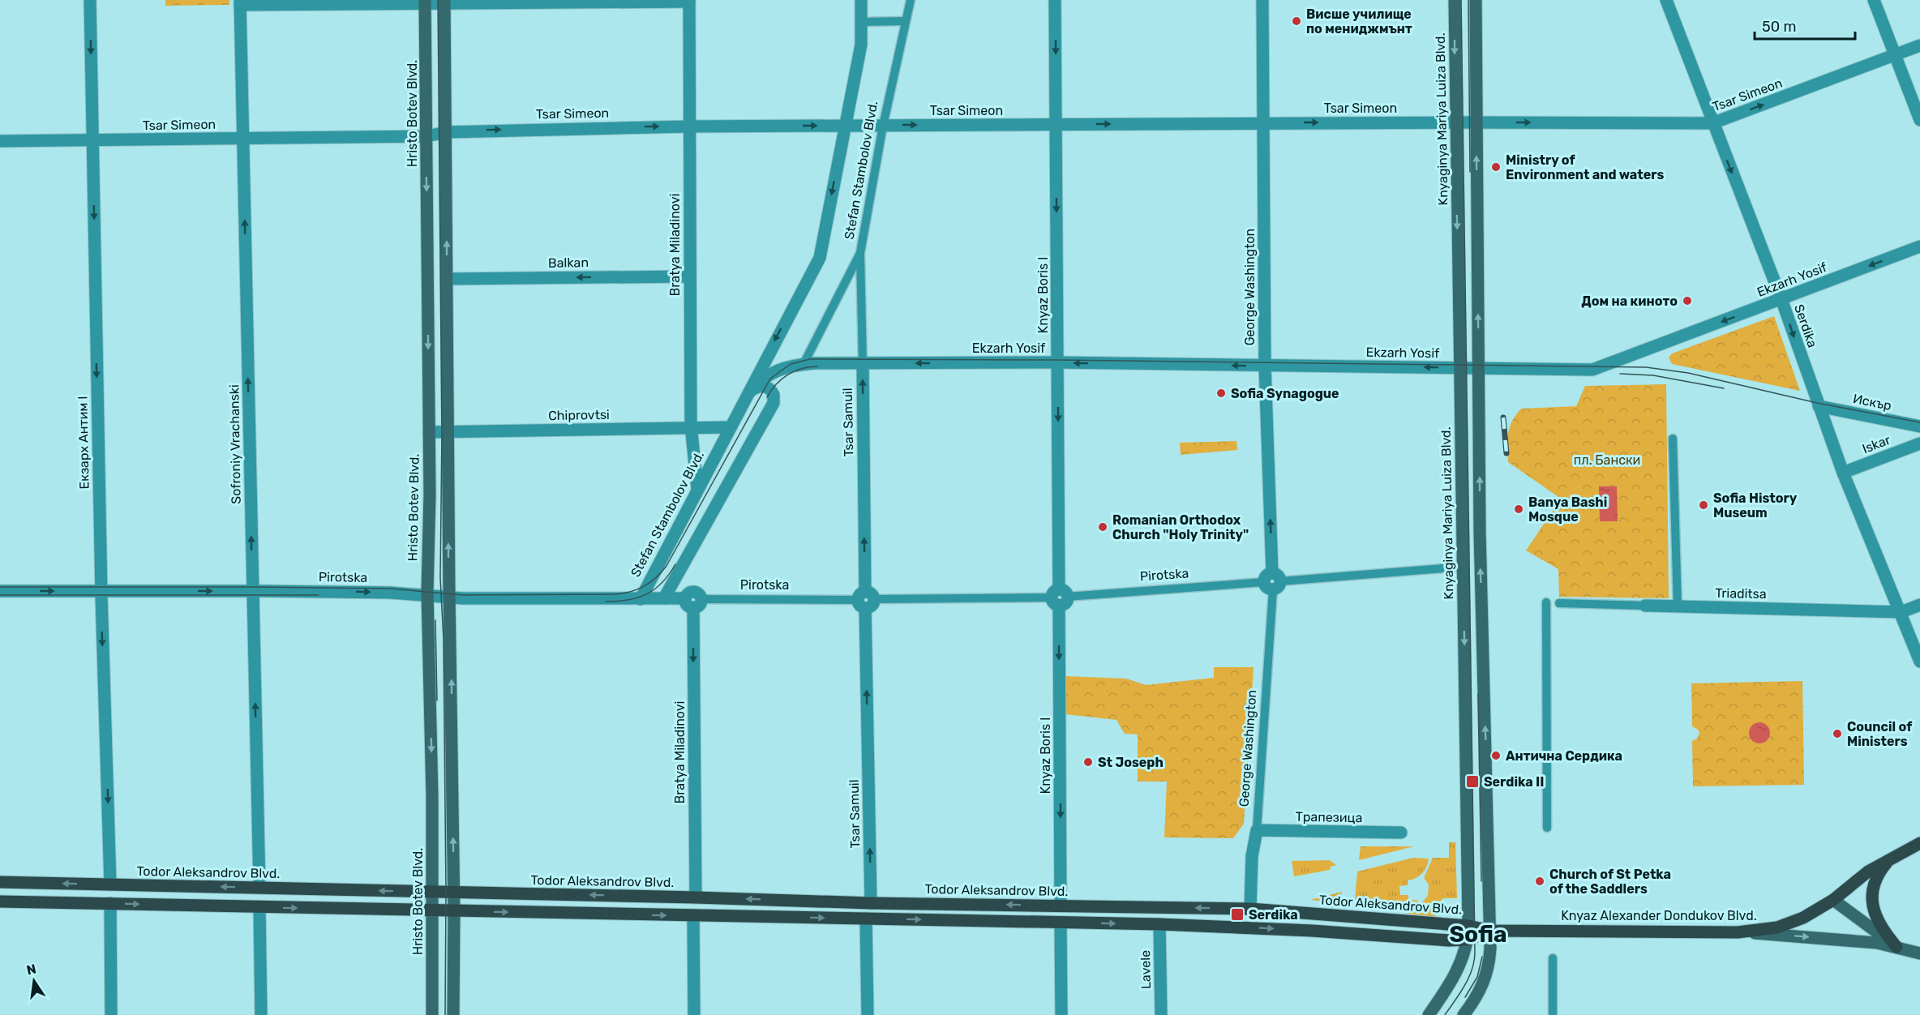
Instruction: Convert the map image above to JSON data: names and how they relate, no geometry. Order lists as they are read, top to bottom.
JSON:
{
  "streets": {
    "main road": [
      "Hristo Botev Blvd.",
      "Knyaginya Mariya Luiza Blvd.",
      "Todor Aleksandrov Blvd.",
      "Knyaz Alexander Dondukov Blvd."
    ],
    "street": [
      "Tsar Simeon",
      "Stefan Stambolov Blvd.",
      "Bratya Miladinovi",
      "Balkan",
      "Ekzarh Yosif",
      "George Washington",
      "Knyaz Boris I",
      "Serdika",
      "Искър",
      "Chiprovtsi",
      "Tsar Samuil",
      "Екзарх Антим I",
      "Sofroniy Vrachanski",
      "Iskar",
      "Pirotska",
      "Triaditsa",
      "Трапезица",
      "Lavele"
    ]
  },
  "crossings": [
    ["Tsar Simeon", "Hristo Botev Blvd."],
    ["Tsar Simeon", "Knyaginya Mariya Luiza Blvd."],
    ["Tsar Simeon", "Stefan Stambolov Blvd."],
    ["Tsar Simeon", "Bratya Miladinovi"],
    ["Tsar Simeon", "George Washington"],
    ["Tsar Simeon", "Knyaz Boris I"],
    ["Tsar Simeon", "Serdika"],
    ["Tsar Simeon", "Екзарх Антим I"],
    ["Tsar Simeon", "Sofroniy Vrachanski"],
    ["Hristo Botev Blvd.", "Chiprovtsi"],
    ["Hristo Botev Blvd.", "Pirotska"],
    ["Hristo Botev Blvd.", "Todor Aleksandrov Blvd."],
    ["Knyaginya Mariya Luiza Blvd.", "Ekzarh Yosif"],
    ["Knyaginya Mariya Luiza Blvd.", "Pirotska"],
    ["Knyaginya Mariya Luiza Blvd.", "Todor Aleksandrov Blvd."],
    ["Stefan Stambolov Blvd.", "Bratya Miladinovi"],
    ["Stefan Stambolov Blvd.", "Ekzarh Yosif"],
    ["Stefan Stambolov Blvd.", "Chiprovtsi"],
    ["Stefan Stambolov Blvd.", "Tsar Samuil"],
    ["Stefan Stambolov Blvd.", "Pirotska"],
    ["Bratya Miladinovi", "Balkan"],
    ["Bratya Miladinovi", "Chiprovtsi"],
    ["Bratya Miladinovi", "Pirotska"],
    ["Bratya Miladinovi", "Todor Aleksandrov Blvd."],
    ["Ekzarh Yosif", "George Washington"],
    ["Ekzarh Yosif", "Knyaz Boris I"],
    ["Ekzarh Yosif", "Serdika"],
    ["Ekzarh Yosif", "Tsar Samuil"],
    ["George Washington", "Pirotska"],
    ["George Washington", "Трапезица"],
    ["George Washington", "Todor Aleksandrov Blvd."],
    ["Knyaz Boris I", "Pirotska"],
    ["Knyaz Boris I", "Todor Aleksandrov Blvd."],
    ["Serdika", "Искър"],
    ["Serdika", "Iskar"],
    ["Serdika", "Triaditsa"],
    ["Tsar Samuil", "Pirotska"],
    ["Tsar Samuil", "Todor Aleksandrov Blvd."],
    ["Екзарх Антим I", "Pirotska"],
    ["Екзарх Антим I", "Todor Aleksandrov Blvd."],
    ["Sofroniy Vrachanski", "Pirotska"],
    ["Sofroniy Vrachanski", "Todor Aleksandrov Blvd."],
    ["Todor Aleksandrov Blvd.", "Knyaz Alexander Dondukov Blvd."]
  ],
  "one_way": [
    "Tsar Simeon",
    "Bratya Miladinovi",
    "Balkan",
    "Ekzarh Yosif",
    "Knyaz Boris I",
    "Serdika",
    "Tsar Samuil",
    "Екзарх Антим I",
    "Sofroniy Vrachanski"
  ],
  "districts": ["Sofia"],
  "parks": ["пл. Бански"],
  "places": {
    "other": [
      "Висше училище по мениджмънт",
      "Ministry of Environment and waters",
      "Дом на киното",
      "Sofia Synagogue",
      "Sofia History Museum",
      "Banya Bashi Mosque",
      "Romanian Orthodox Church \"Holy Trinity\"",
      "Council of Ministers",
      "Антична Сердика",
      "St Joseph",
      "Church of St Petka of the Saddlers"
    ],
    "transit": ["Serdika II", "Serdika"]
  },
  "scale_bar": "50 m",
  "north": "top"
}
